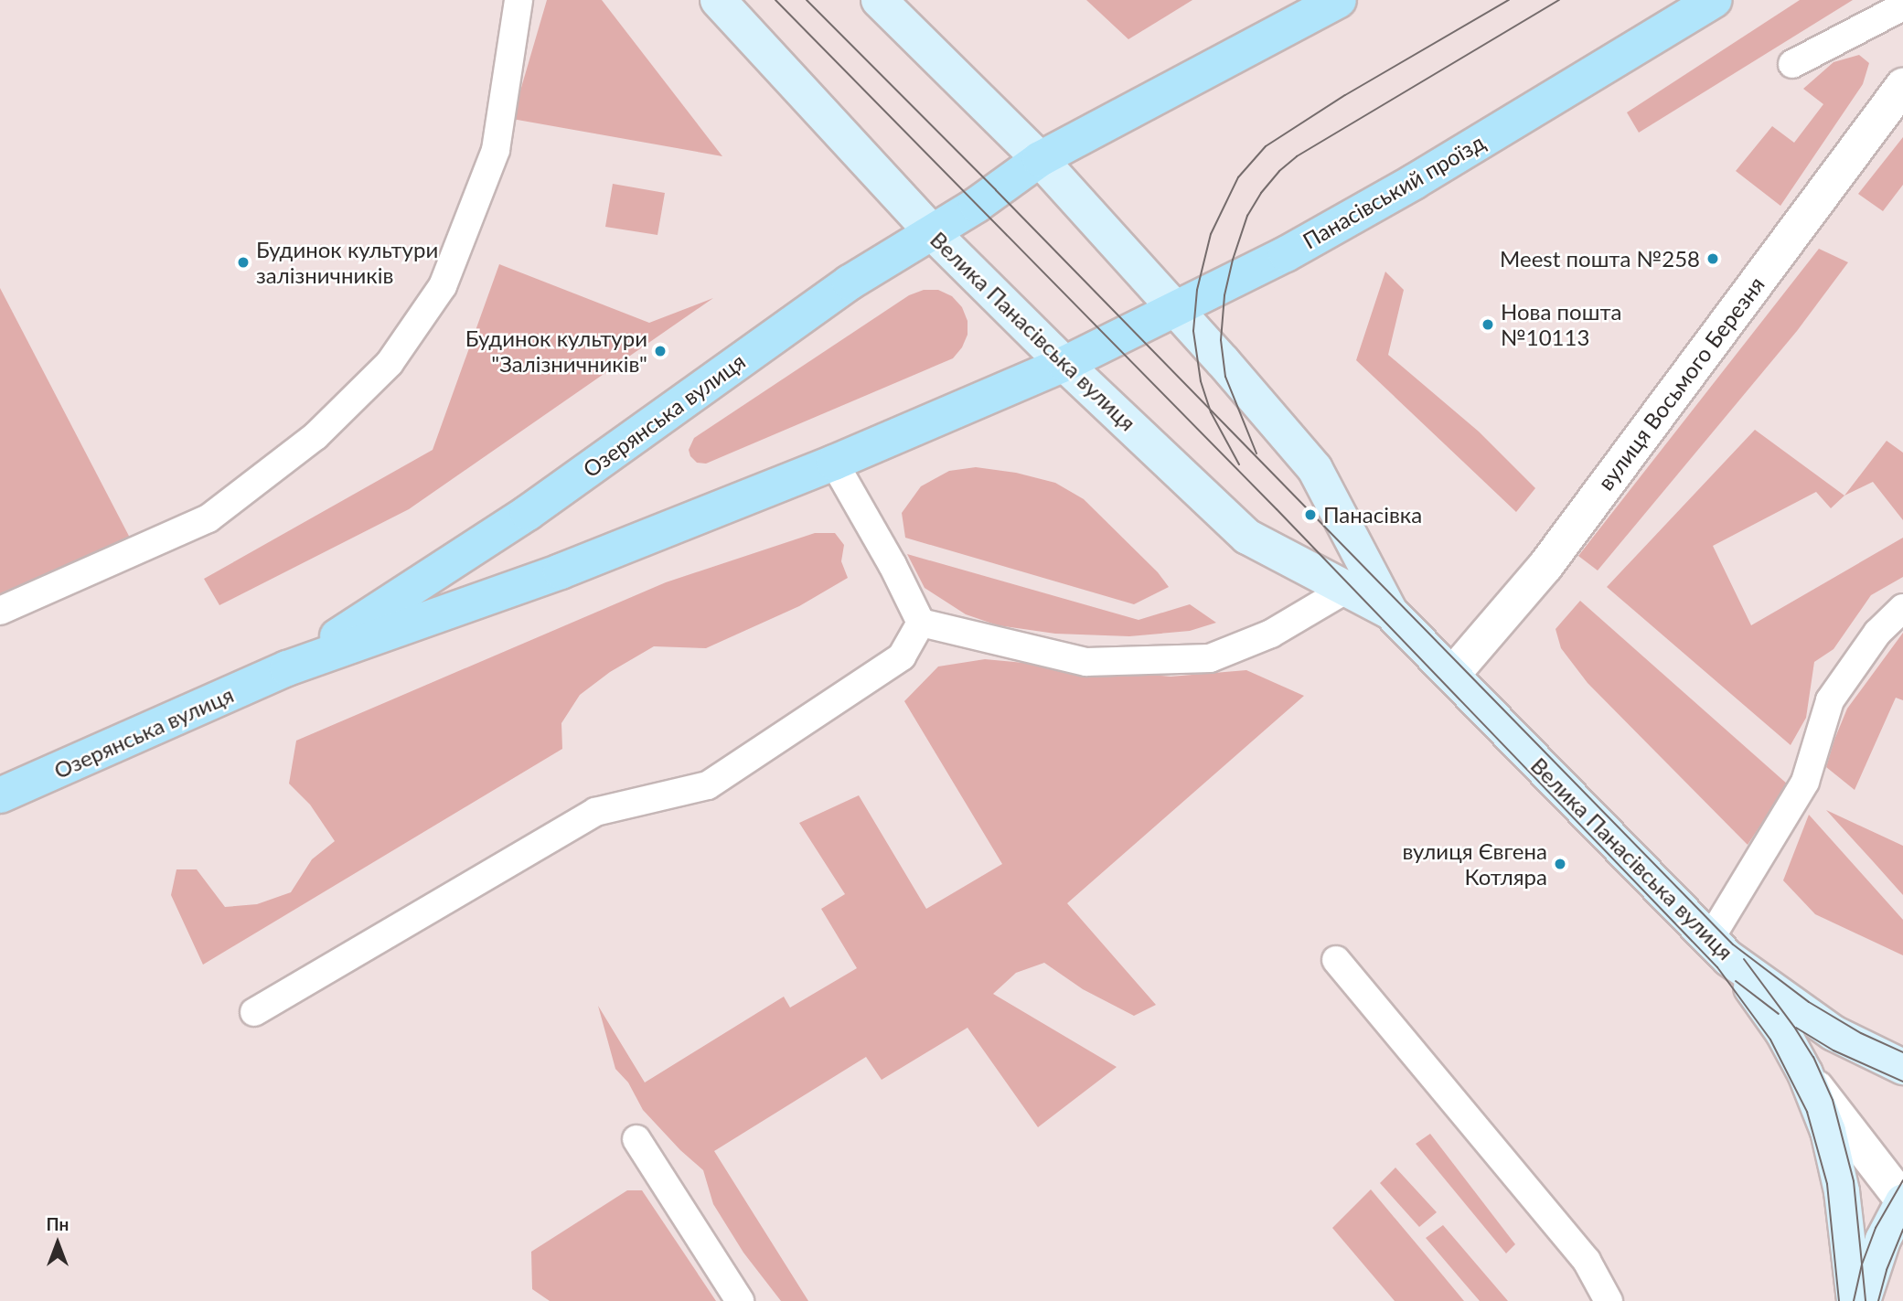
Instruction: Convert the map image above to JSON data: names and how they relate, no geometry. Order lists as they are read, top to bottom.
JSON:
{
  "streets": {
    "main road": ["Панасівський проїзд", "Велика Панасівська вулиця", "Озерянська вулиця"],
    "street": ["вулиця Восьмого Березня"]
  },
  "crossings": [
    ["Панасівський проїзд", "Велика Панасівська вулиця"],
    ["Панасівський проїзд", "Озерянська вулиця"],
    ["Велика Панасівська вулиця", "вулиця Восьмого Березня"],
    ["Велика Панасівська вулиця", "Озерянська вулиця"]
  ],
  "places": [
    "Meest пошта №258",
    "Будинок культури залізничників",
    "Нова пошта №10113",
    "Будинок культури \"Залізничників\"",
    "Панасівка",
    "вулиця Євгена Котляра"
  ],
  "north": "top"
}
